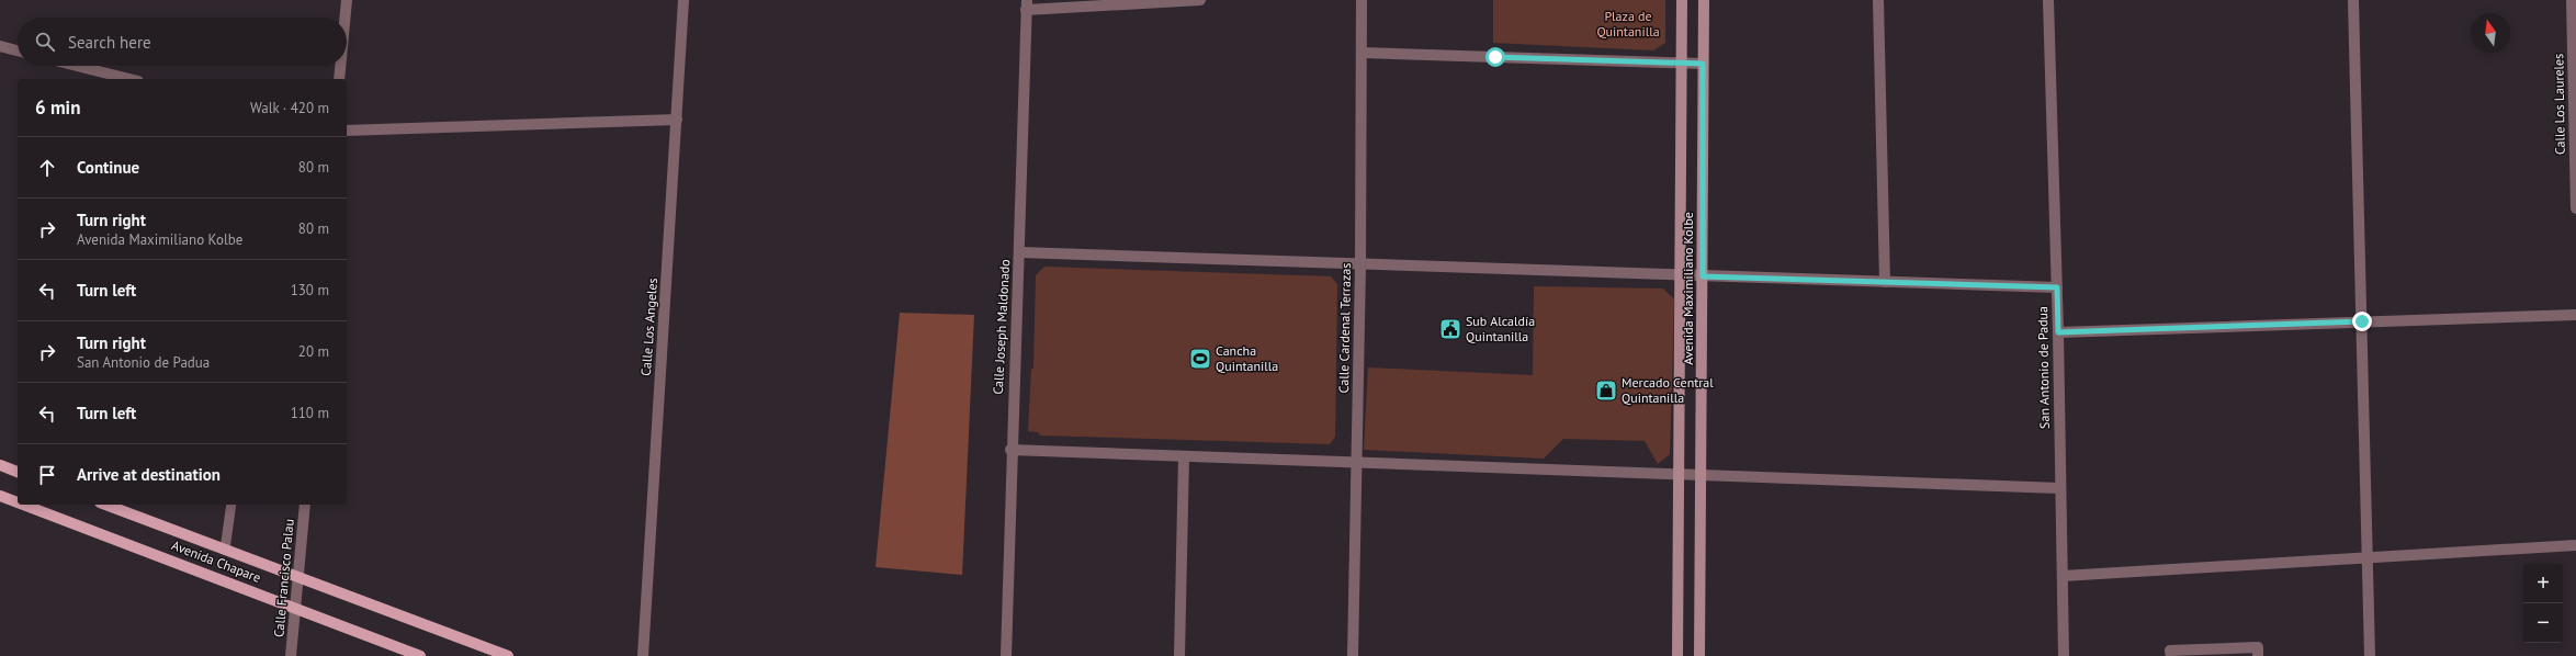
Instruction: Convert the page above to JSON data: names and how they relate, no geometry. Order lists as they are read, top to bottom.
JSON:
{
  "streets": {
    "main road": ["Avenida Maximiliano Kolbe", "Avenida Chapare"],
    "street": [
      "Calle Los Laureles",
      "Calle Los Angeles",
      "Calle Joseph Maldonado",
      "Calle Cardenal Terrazas",
      "San Antonio de Padua",
      "Calle Francisco Palau"
    ]
  },
  "crossings": [
    ["Avenida Chapare", "Calle Francisco Palau"]
  ],
  "parks": ["Plaza de Quintanilla"],
  "places": {
    "public building": ["Sub Alcaldía Quintanilla"],
    "sports": ["Cancha Quintanilla"],
    "shop": ["Mercado Central Quintanilla"]
  },
  "north": "top",
  "page": {
    "search": "Search here",
    "heading": ["6 min", "Walk · 420 m"],
    "list": [
      ["Continue", "80 m"],
      ["Turn right", "Avenida Maximiliano Kolbe", "80 m"],
      ["Turn left", "130 m"],
      ["Turn right", "San Antonio de Padua", "20 m"],
      ["Turn left", "110 m"],
      "Arrive at destination"
    ],
    "map_buttons": ["+", "−"]
  }
}
